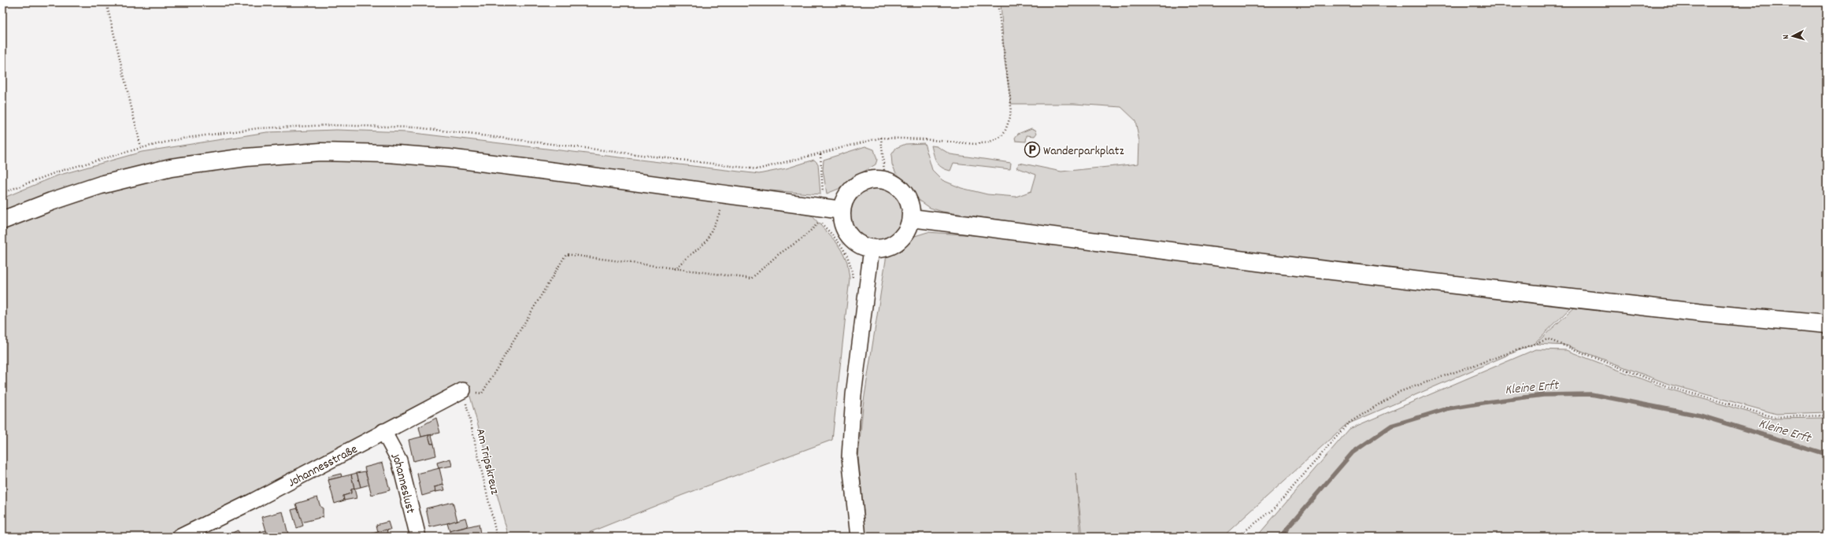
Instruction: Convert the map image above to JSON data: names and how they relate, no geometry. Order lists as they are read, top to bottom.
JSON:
{
  "streets": {
    "street": ["Johannesstraße", "Johanneslust"],
    "path": ["Am Tripskreuz"]
  },
  "crossings": [
    ["Am Tripskreuz", "Johannesstraße"],
    ["Johannesstraße", "Johanneslust"]
  ],
  "water": ["Kleine Erft"],
  "places": {
    "parking": ["Wanderparkplatz"]
  },
  "north": "left"
}
